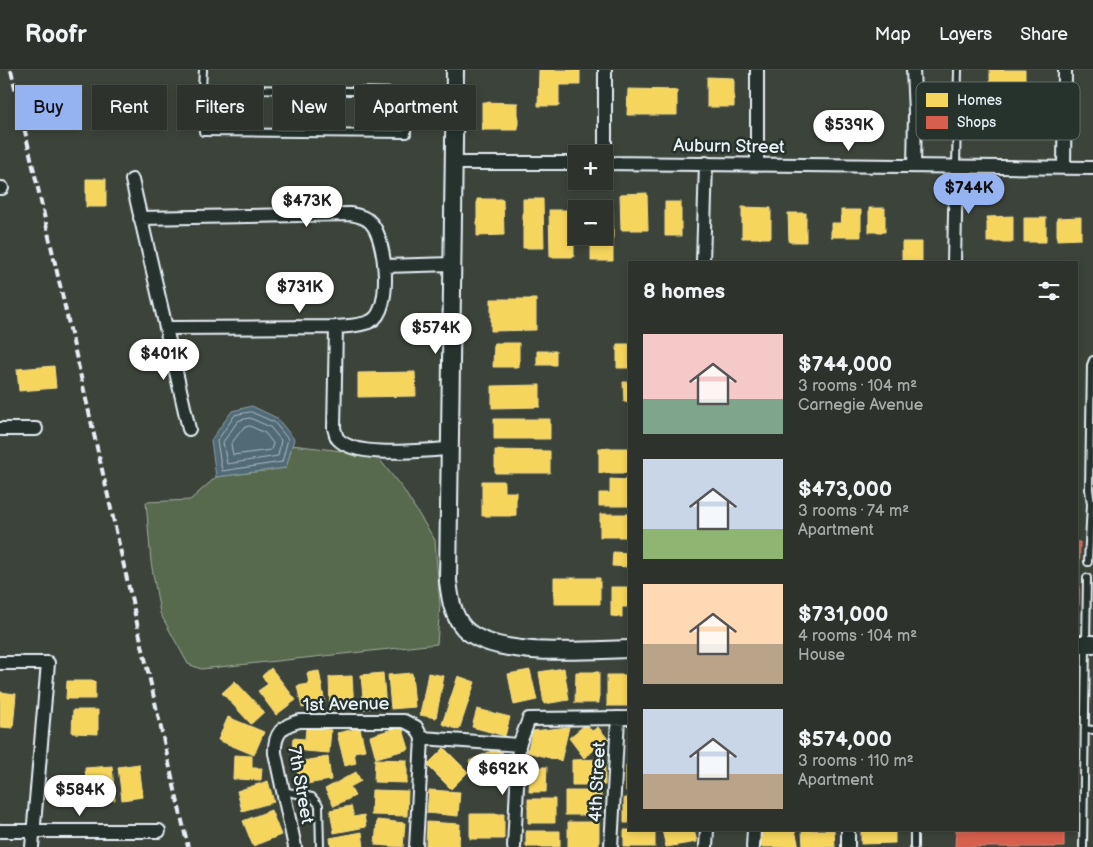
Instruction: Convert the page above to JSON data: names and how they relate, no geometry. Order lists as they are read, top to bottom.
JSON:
{
  "streets": {
    "street": [
      "Auburn Street",
      "1st Avenue",
      "4th Street",
      "7th Street"
    ]
  },
  "crossings": [
    ["1st Avenue", "7th Street"]
  ],
  "legend": ["Homes", "Shops"],
  "page": {
    "header": "Roofr",
    "nav": ["Map", "Layers", "Share"],
    "chip": [
      "Buy",
      "Rent",
      "Filters",
      "New",
      "Apartment"
    ],
    "price": [
      "$539K",
      "$744K",
      "$473K",
      "$731K",
      "$574K",
      "$401K",
      "$692K",
      "$584K"
    ],
    "map_buttons": ["+", "−"],
    "heading": "8 homes",
    "list": [
      {
        "name": "$744,000",
        "note": "3 rooms · 104 m² · Carnegie Avenue"
      },
      {
        "name": "$473,000",
        "note": "3 rooms · 74 m² · Apartment"
      },
      {
        "name": "$731,000",
        "note": "4 rooms · 104 m² · House"
      },
      {
        "name": "$574,000",
        "note": "3 rooms · 110 m² · Apartment"
      }
    ]
  }
}
